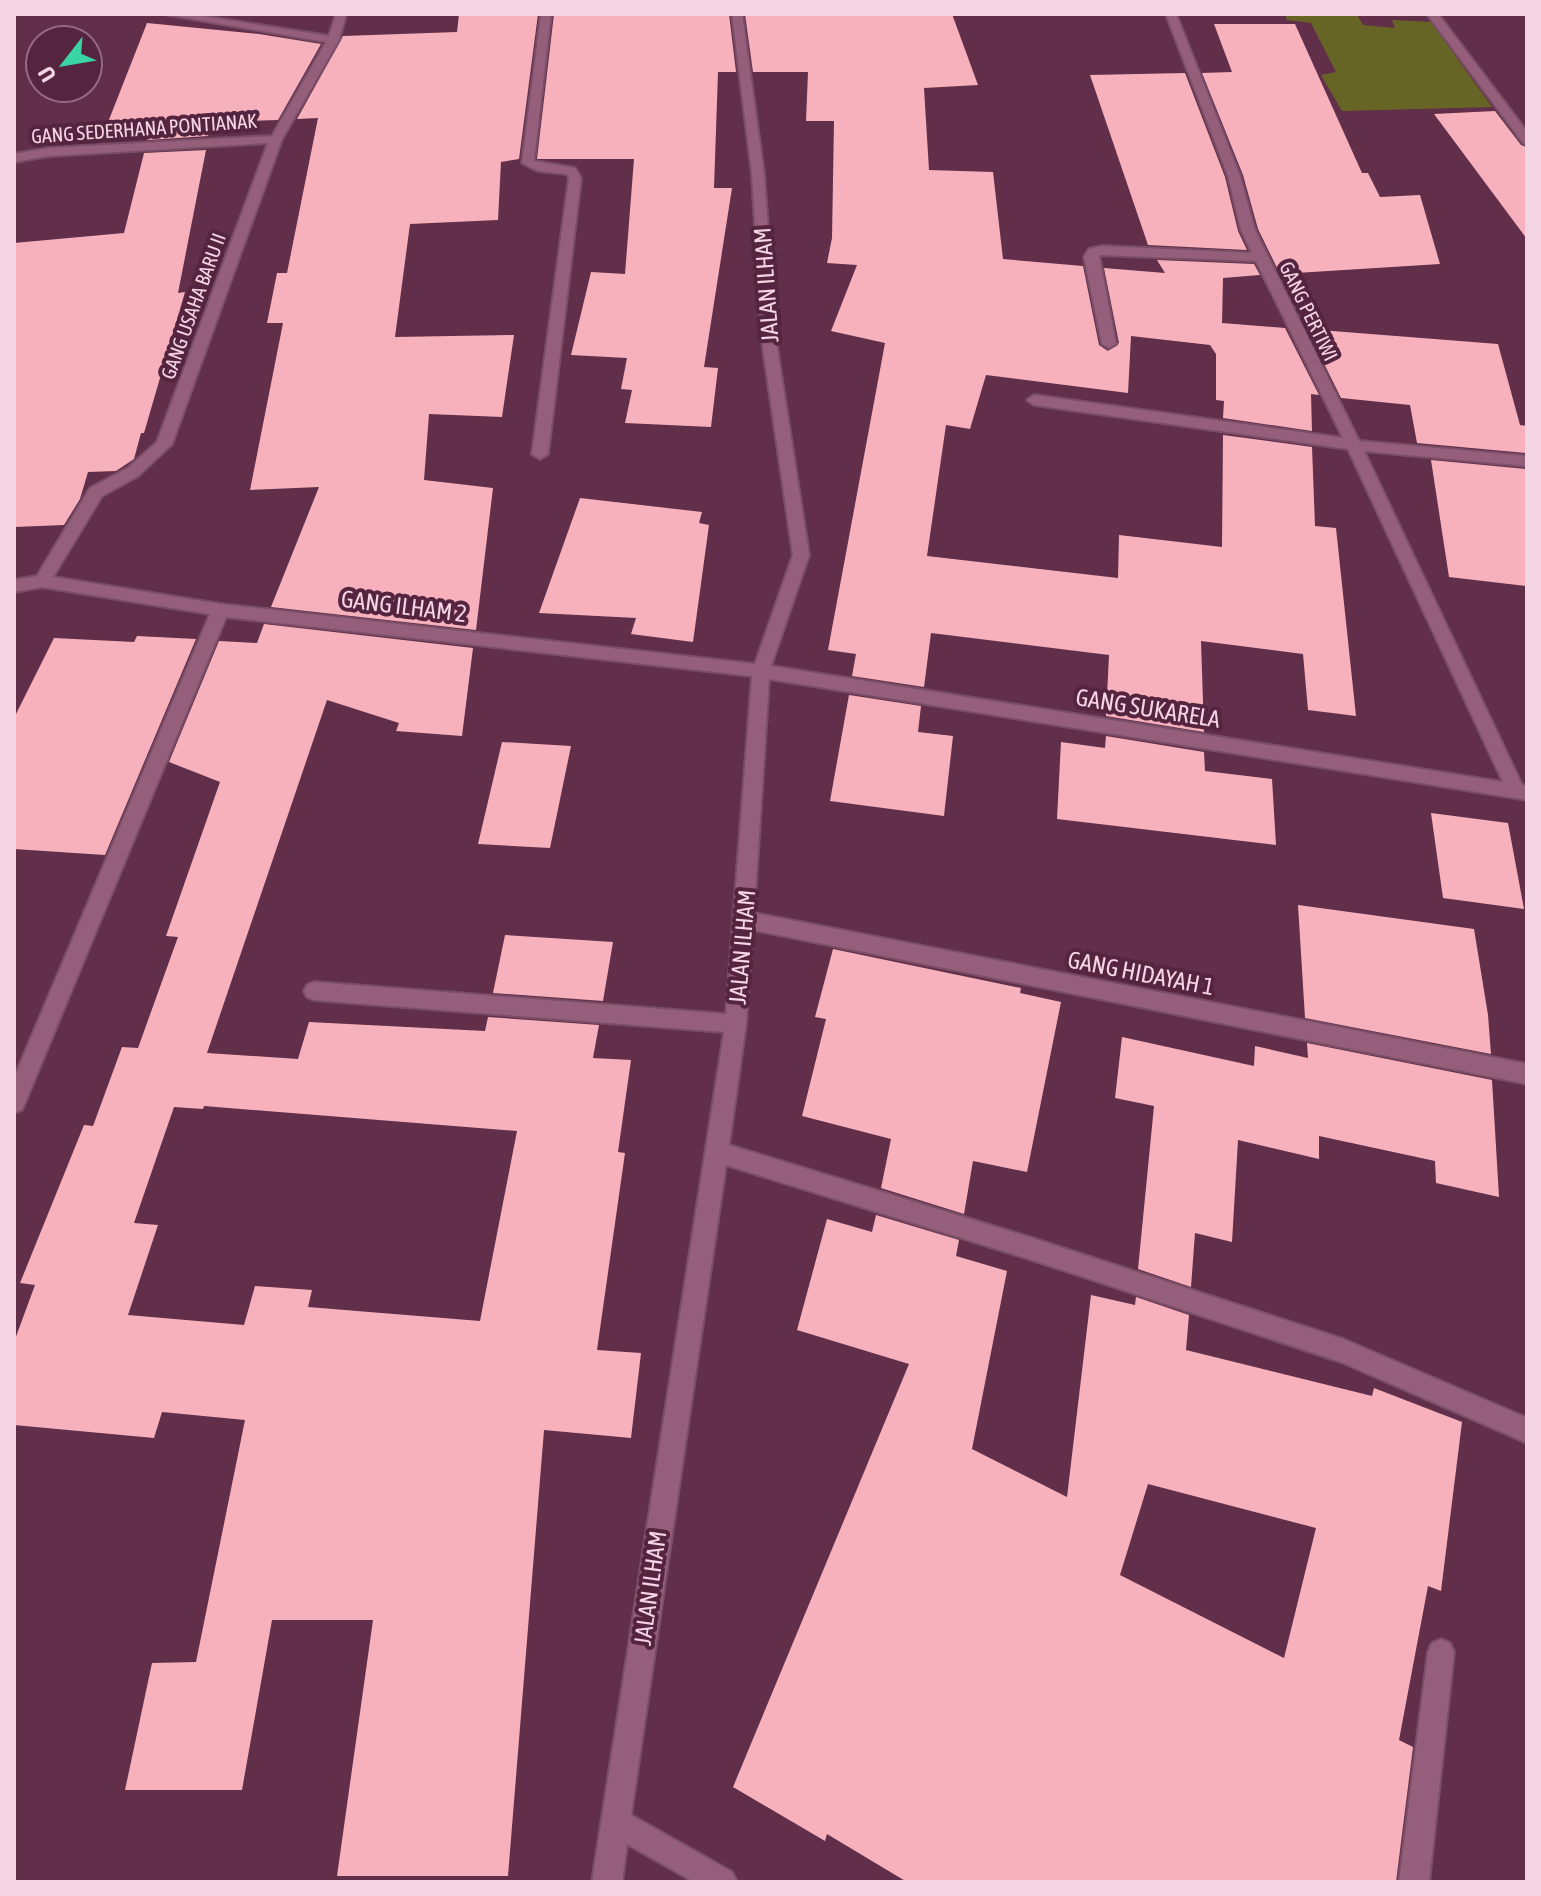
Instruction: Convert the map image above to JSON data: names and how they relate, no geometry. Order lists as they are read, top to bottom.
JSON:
{
  "streets": {
    "street": [
      "GANG SEDERHANA PONTIANAK",
      "JALAN ILHAM",
      "GANG USAHA BARU II",
      "GANG PERTIWI",
      "GANG ILHAM 2",
      "GANG SUKARELA",
      "GANG HIDAYAH 1"
    ]
  },
  "crossings": [
    ["GANG SEDERHANA PONTIANAK", "GANG USAHA BARU II"],
    ["JALAN ILHAM", "GANG ILHAM 2"],
    ["JALAN ILHAM", "GANG SUKARELA"],
    ["JALAN ILHAM", "GANG HIDAYAH 1"],
    ["GANG USAHA BARU II", "GANG ILHAM 2"],
    ["GANG PERTIWI", "GANG SUKARELA"],
    ["GANG ILHAM 2", "GANG SUKARELA"]
  ],
  "north": "bottom left"
}
